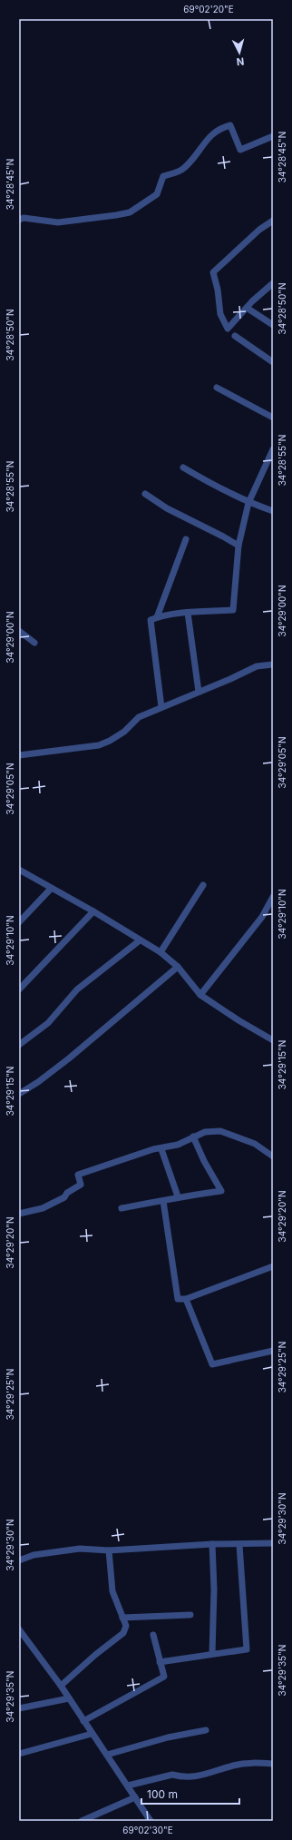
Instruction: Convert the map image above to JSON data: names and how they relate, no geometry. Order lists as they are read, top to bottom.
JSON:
{
  "scale_bar": "100 m",
  "north": "bottom",
  "coordinates": [
    "69°02'20\"E",
    "34°28'45\"N",
    "34°28'50\"N",
    "34°28'55\"N",
    "34°29'00\"N",
    "34°29'05\"N",
    "34°29'10\"N",
    "34°29'15\"N",
    "34°29'20\"N",
    "34°29'25\"N",
    "34°29'30\"N",
    "34°29'35\"N",
    "69°02'30\"E"
  ]
}
